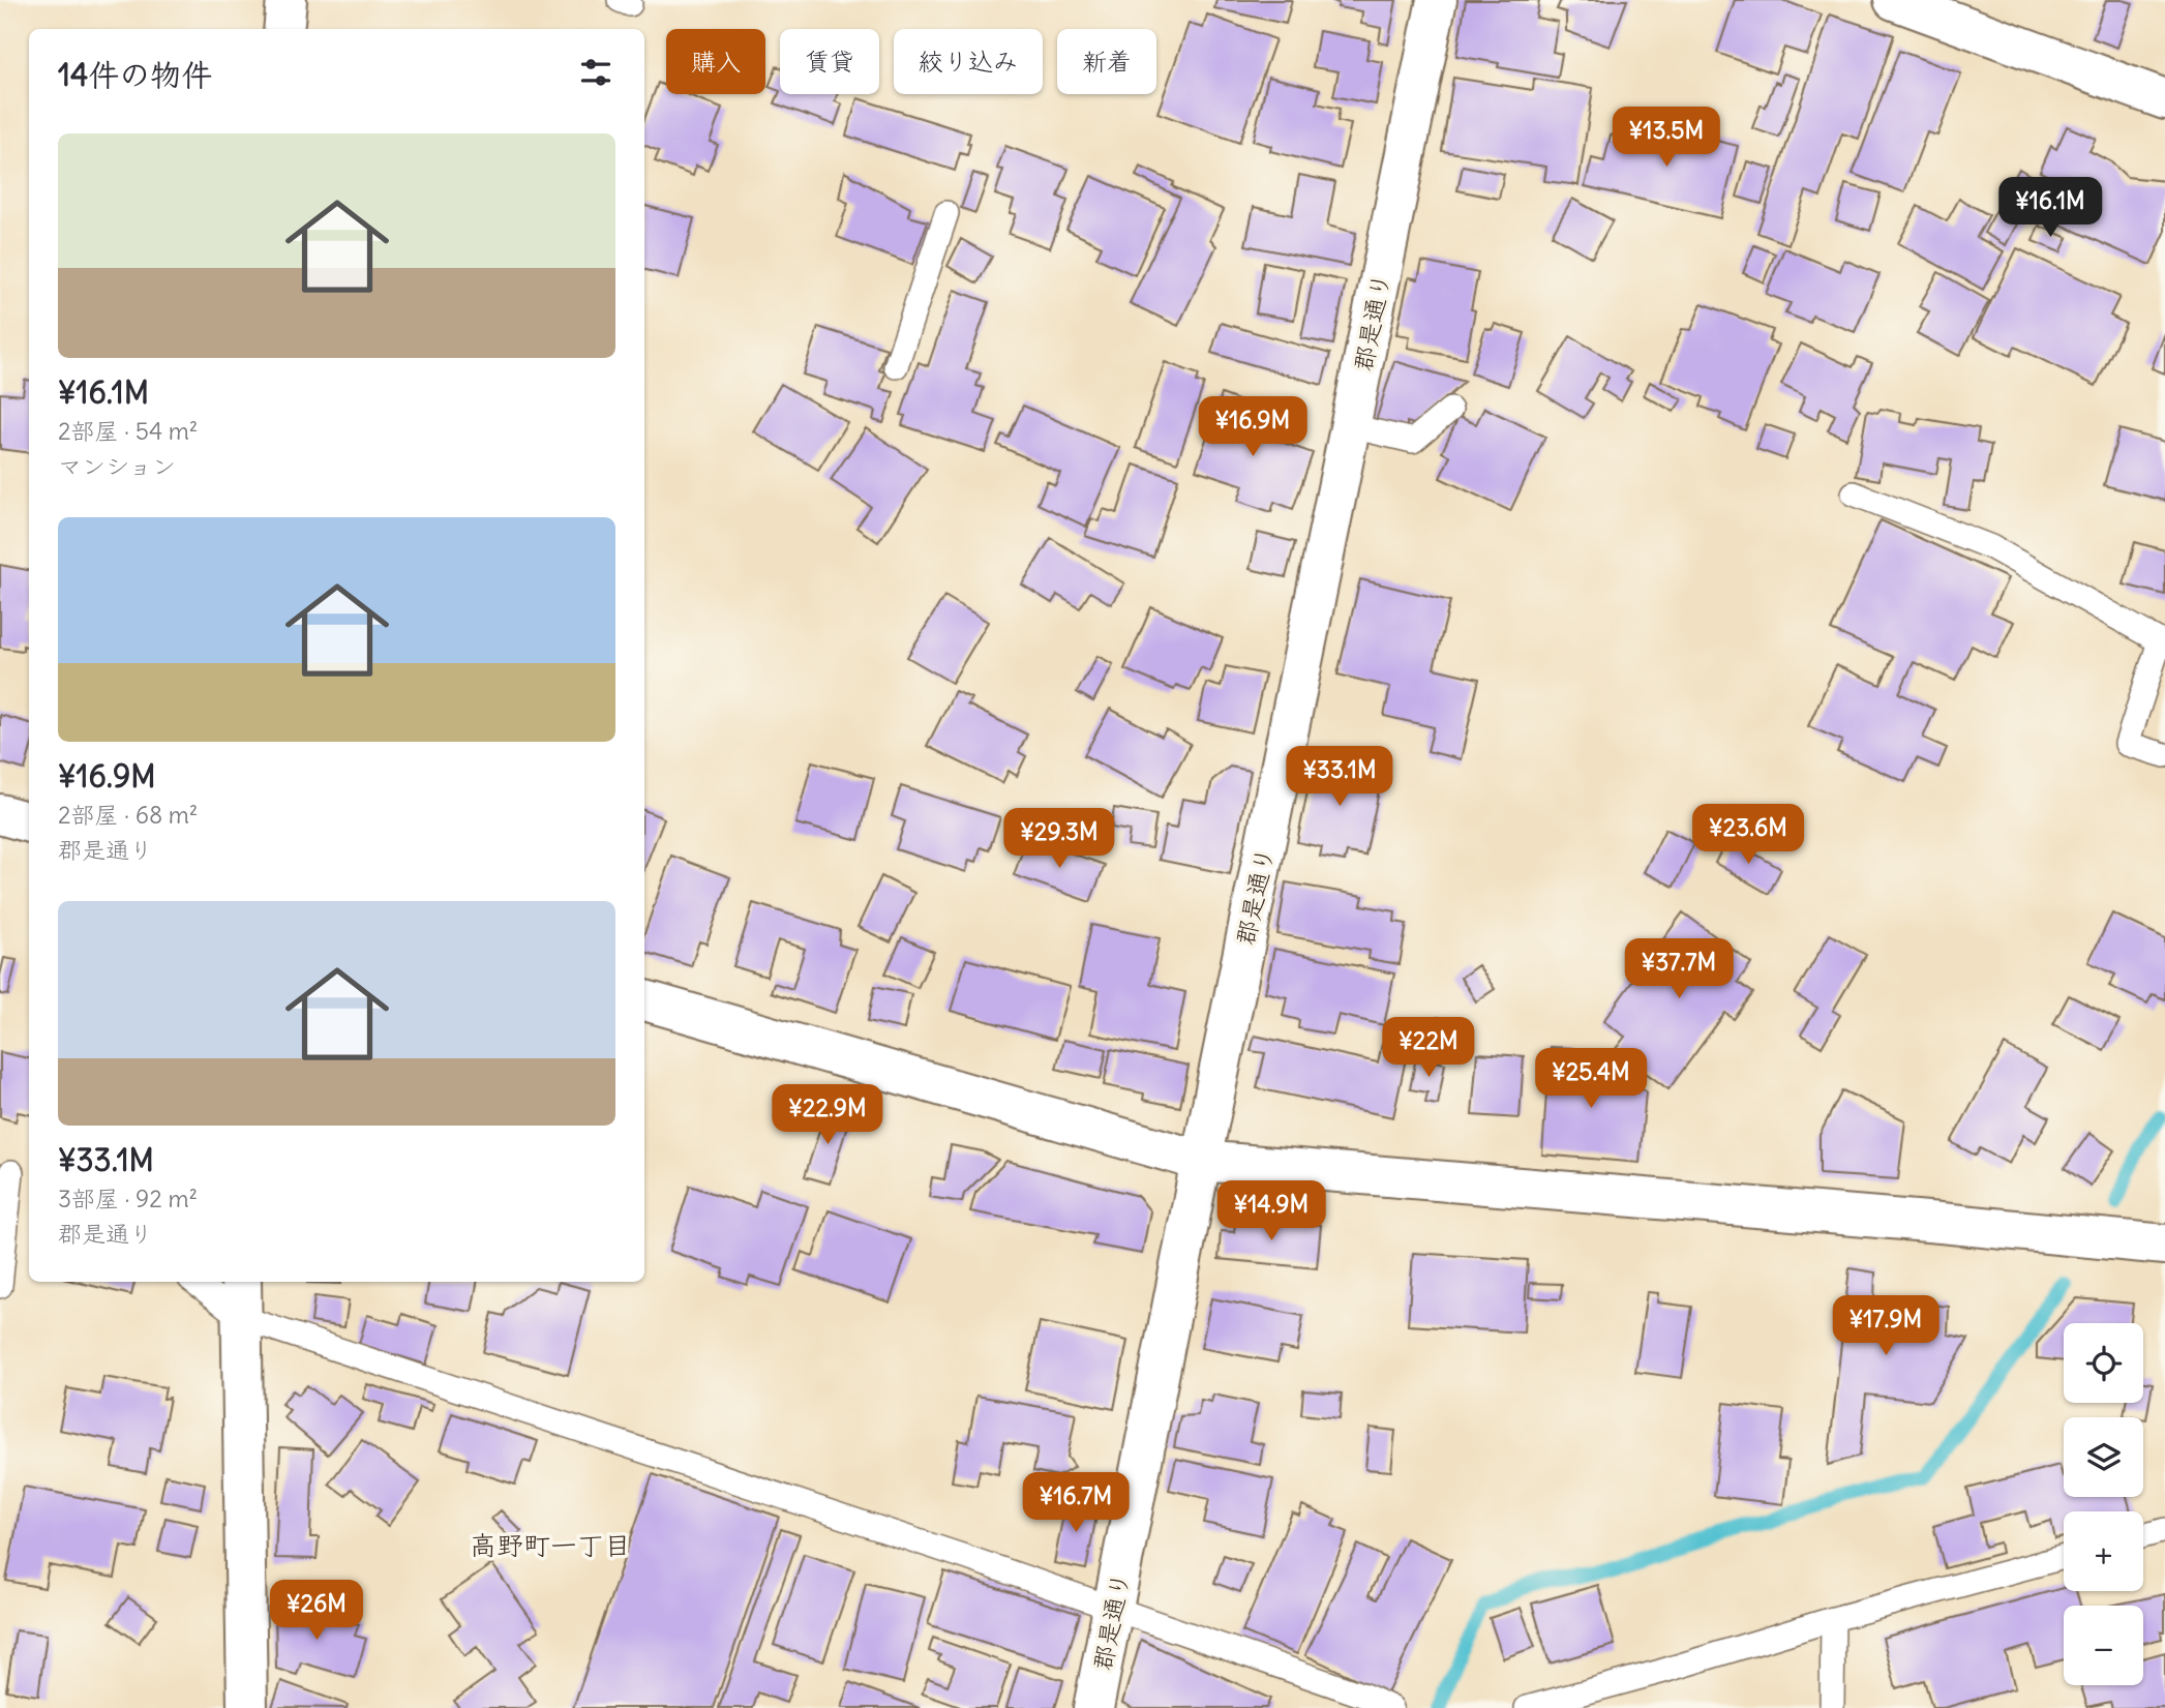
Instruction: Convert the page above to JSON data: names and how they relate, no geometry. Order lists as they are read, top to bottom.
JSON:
{
  "streets": {
    "street": ["郡是通り"]
  },
  "districts": ["高野町一丁目"],
  "page": {
    "chip": [
      "購入",
      "賃貸",
      "絞り込み",
      "新着"
    ],
    "heading": "14件の物件",
    "price": [
      "¥13.5M",
      "¥16.1M",
      "¥16.9M",
      "¥33.1M",
      "¥23.6M",
      "¥29.3M",
      "¥37.7M",
      "¥22M",
      "¥25.4M",
      "¥22.9M",
      "¥14.9M",
      "¥17.9M",
      "¥16.7M",
      "¥26M"
    ],
    "list": [
      {
        "name": "¥16.1M",
        "note": "2部屋 · 54 m² · マンション"
      },
      {
        "name": "¥16.9M",
        "note": "2部屋 · 68 m² · 郡是通り"
      },
      {
        "name": "¥33.1M",
        "note": "3部屋 · 92 m² · 郡是通り"
      }
    ],
    "map_buttons": ["+", "−"]
  }
}
